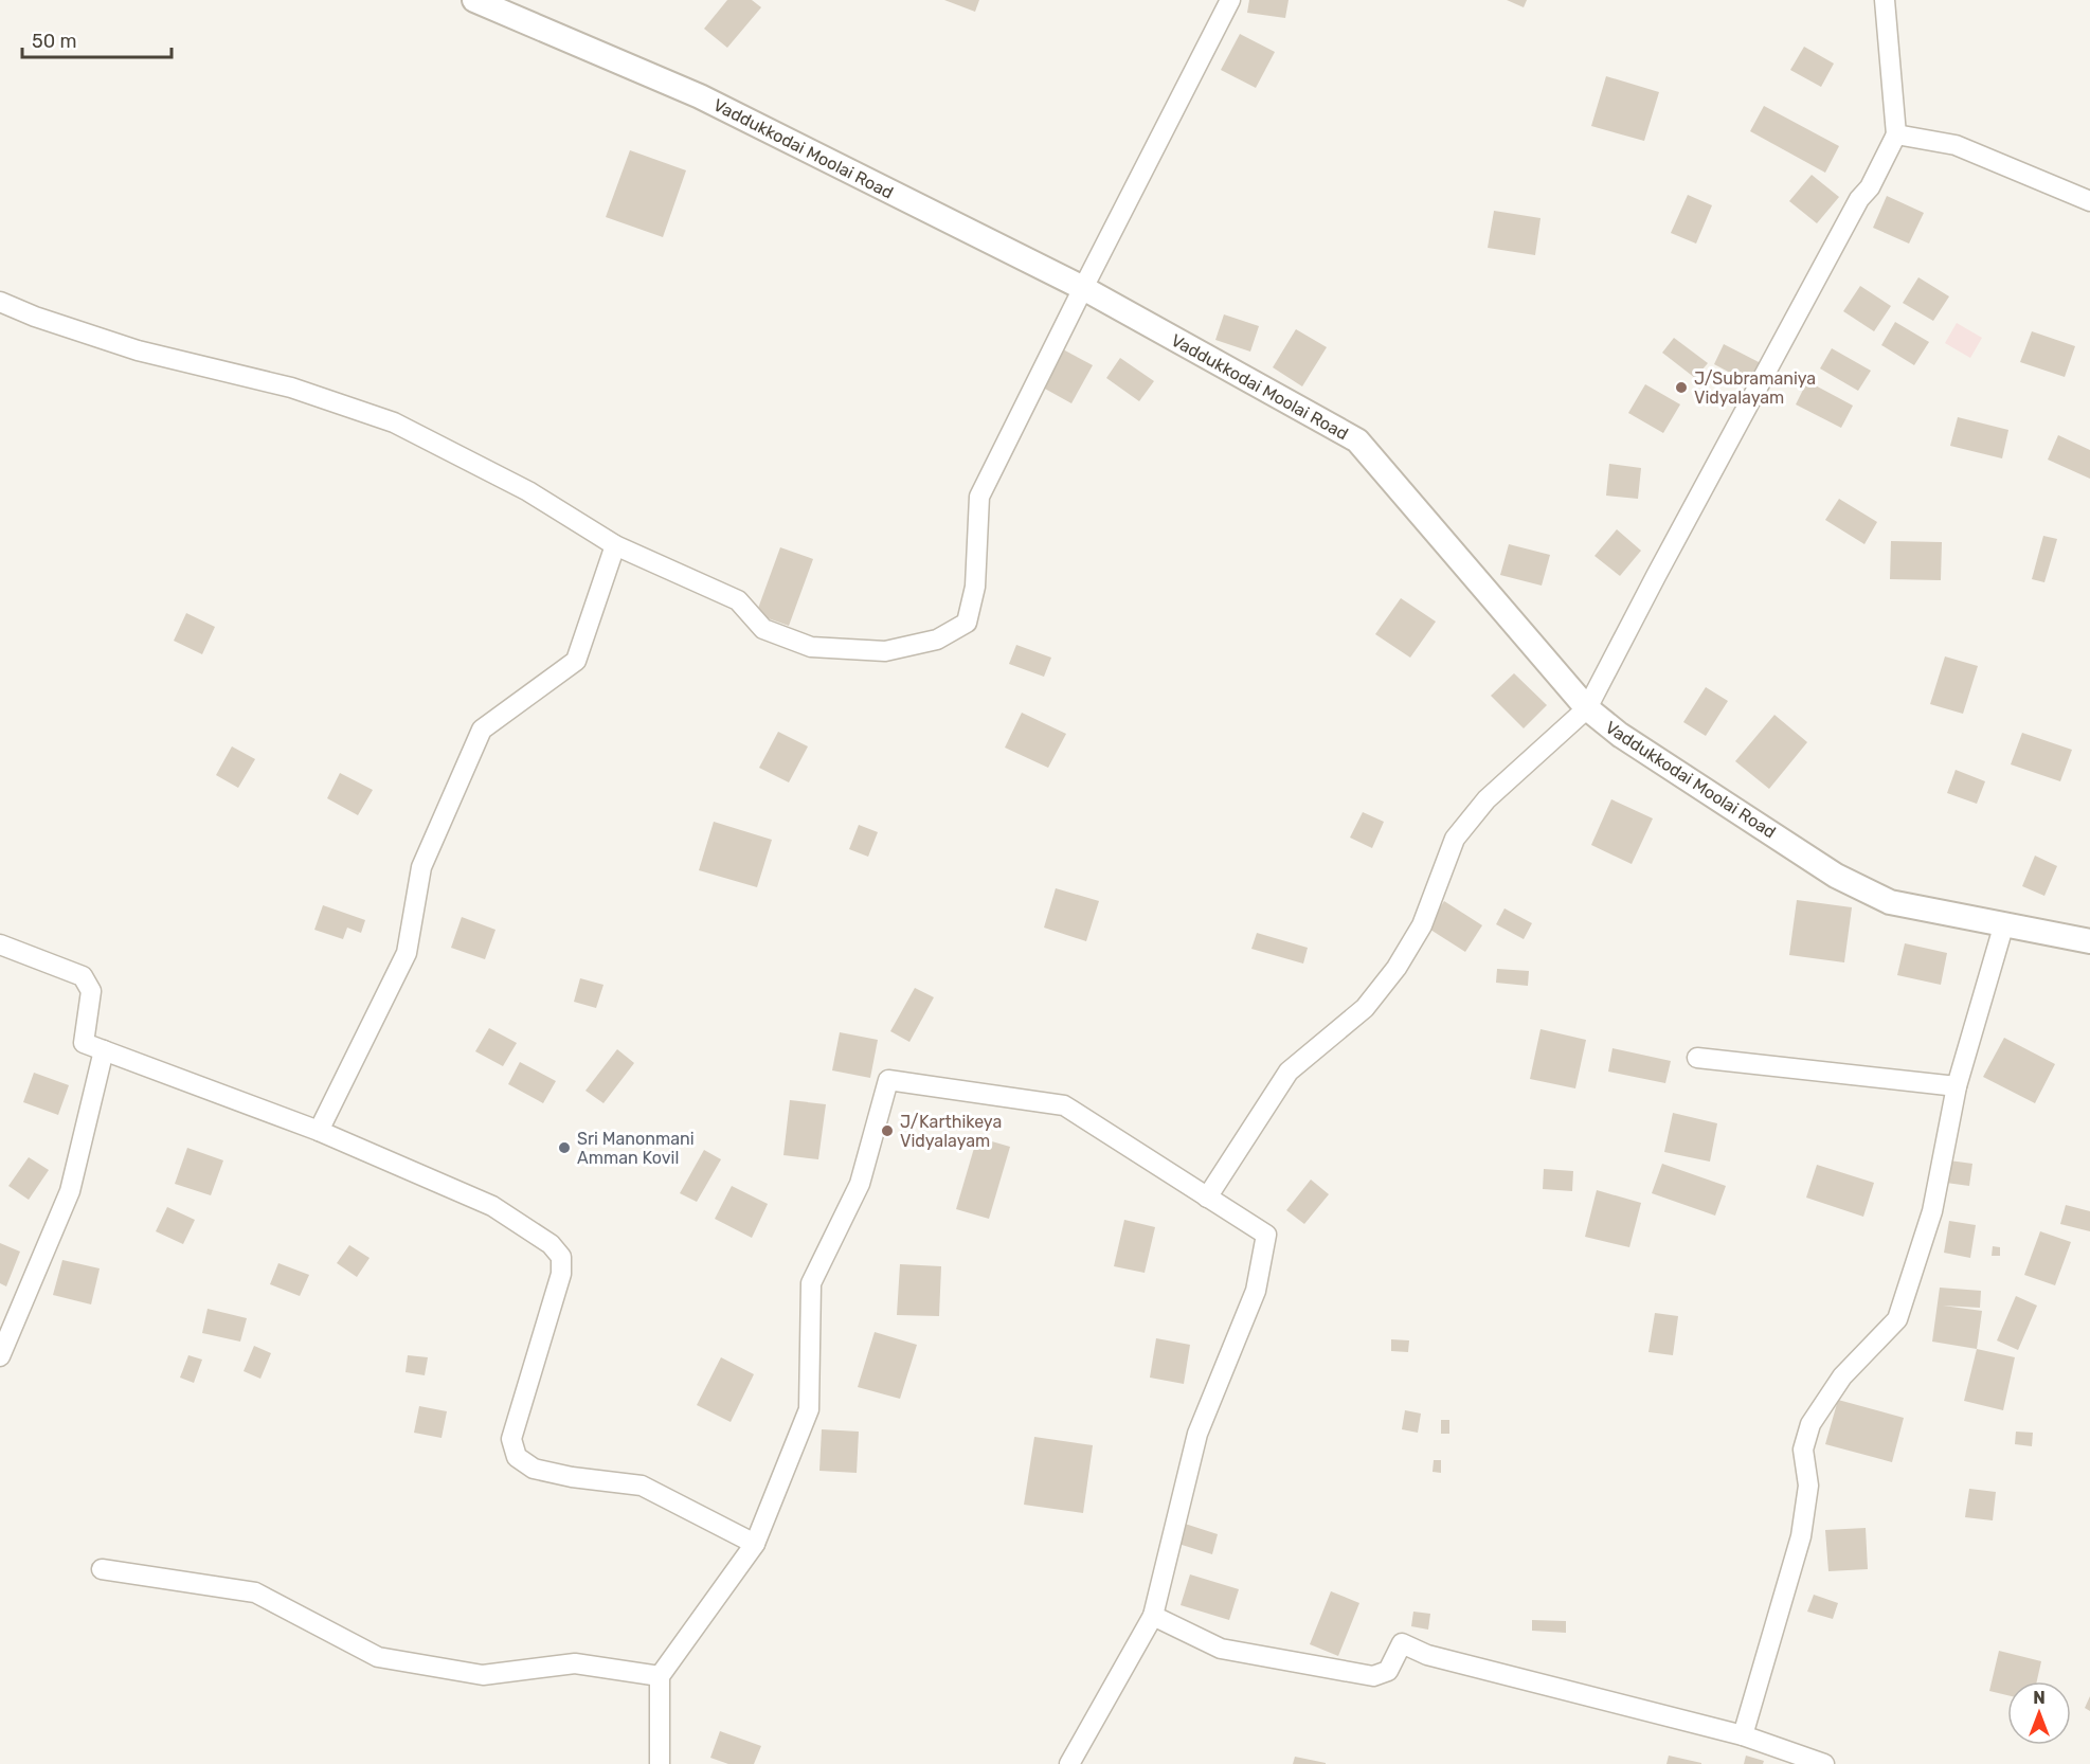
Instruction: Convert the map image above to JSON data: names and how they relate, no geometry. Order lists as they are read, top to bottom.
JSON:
{
  "streets": {
    "street": ["Vaddukkodai Moolai Road"]
  },
  "places": ["J/Subramaniya Vidyalayam", "J/Karthikeya Vidyalayam", "Sri Manonmani Amman Kovil"],
  "scale_bar": "50 m",
  "north": "top"
}
